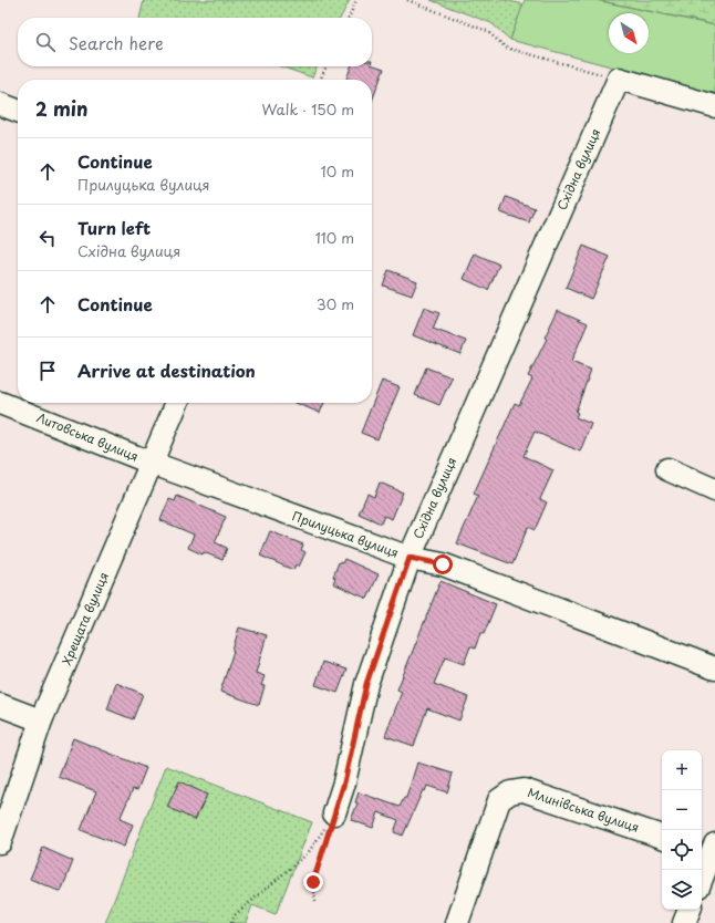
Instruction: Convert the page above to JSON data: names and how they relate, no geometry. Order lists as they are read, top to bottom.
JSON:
{
  "streets": {
    "street": [
      "Східна вулиця",
      "Литовська вулиця",
      "Прилуцька вулиця",
      "Хрещата вулиця",
      "Млинівська вулиця"
    ]
  },
  "crossings": [
    ["Східна вулиця", "Прилуцька вулиця"],
    ["Литовська вулиця", "Прилуцька вулиця"],
    ["Литовська вулиця", "Хрещата вулиця"],
    ["Прилуцька вулиця", "Хрещата вулиця"]
  ],
  "north": "bottom right",
  "page": {
    "search": "Search here",
    "heading": ["2 min", "Walk · 150 m"],
    "list": [
      ["Continue", "Прилуцька вулиця", "10 m"],
      ["Turn left", "Східна вулиця", "110 m"],
      ["Continue", "30 m"],
      "Arrive at destination"
    ],
    "map_buttons": ["+", "−"]
  }
}
